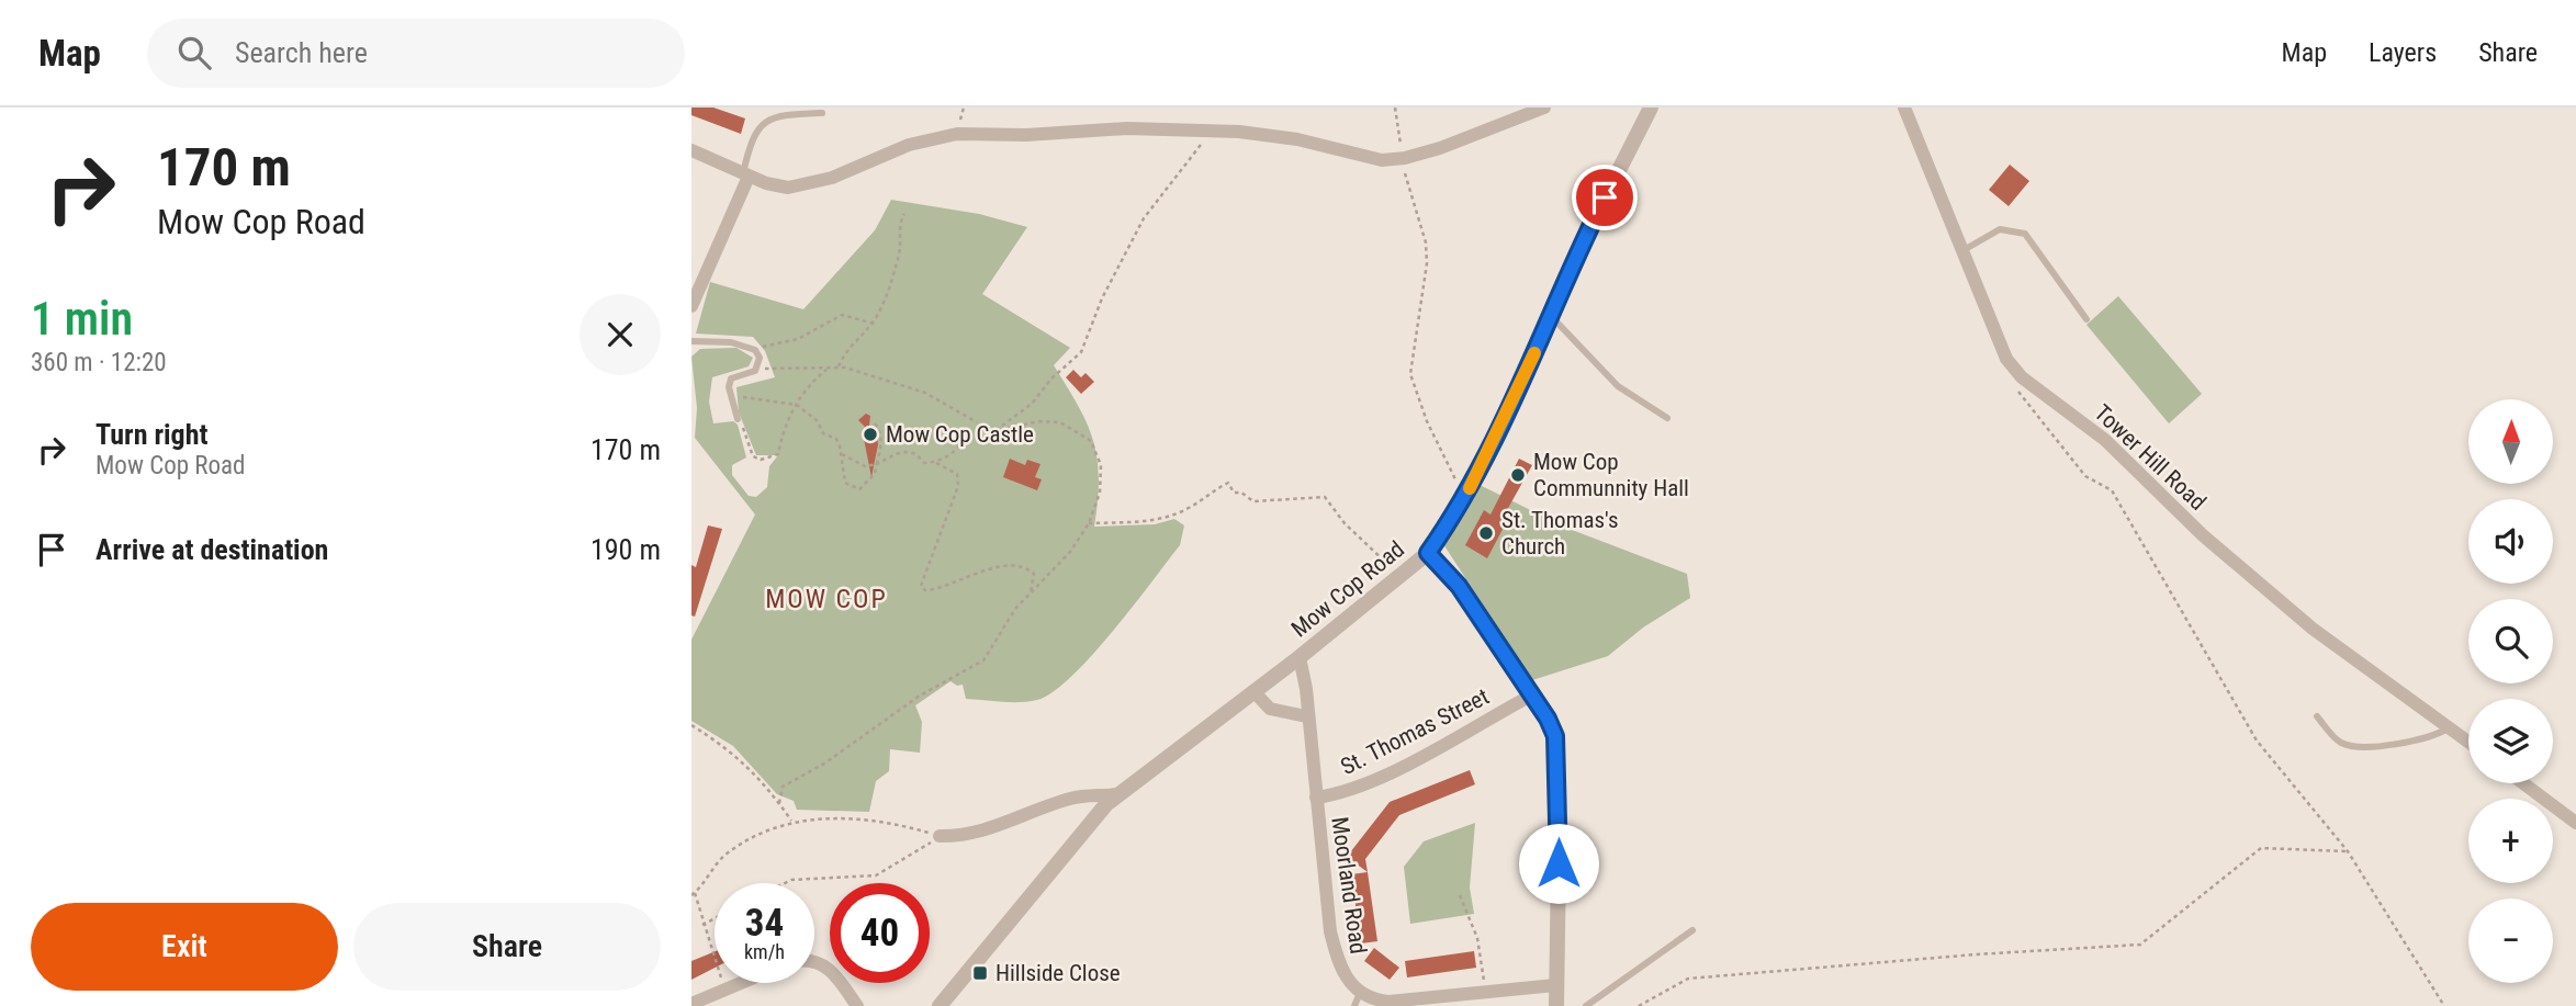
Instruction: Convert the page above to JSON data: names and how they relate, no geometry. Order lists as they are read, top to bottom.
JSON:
{
  "streets": {
    "street": [
      "Tower Hill Road",
      "Mow Cop Road",
      "St. Thomas Street",
      "Moorland Road"
    ]
  },
  "crossings": [
    ["Mow Cop Road", "Moorland Road"],
    ["St. Thomas Street", "Moorland Road"]
  ],
  "districts": ["MOW COP"],
  "places": {
    "other": ["Mow Cop Castle", "Mow Cop Communnity Hall", "St. Thomas's Church"],
    "transit": ["Hillside Close"]
  },
  "north": "top",
  "page": {
    "header": "Map",
    "search": "Search here",
    "nav": ["Map", "Layers", "Share"],
    "turn": ["170 m", "Mow Cop Road"],
    "heading": ["1 min", "360 m · 12:20"],
    "list": [
      {
        "name": "Turn right",
        "note": "Mow Cop Road",
        "value": "170 m"
      },
      {
        "name": "Arrive at destination",
        "value": "190 m"
      }
    ],
    "map_buttons": ["+", "−"],
    "speed": "34 km/h",
    "limit": "40",
    "buttons": ["Exit", "Share"]
  }
}
